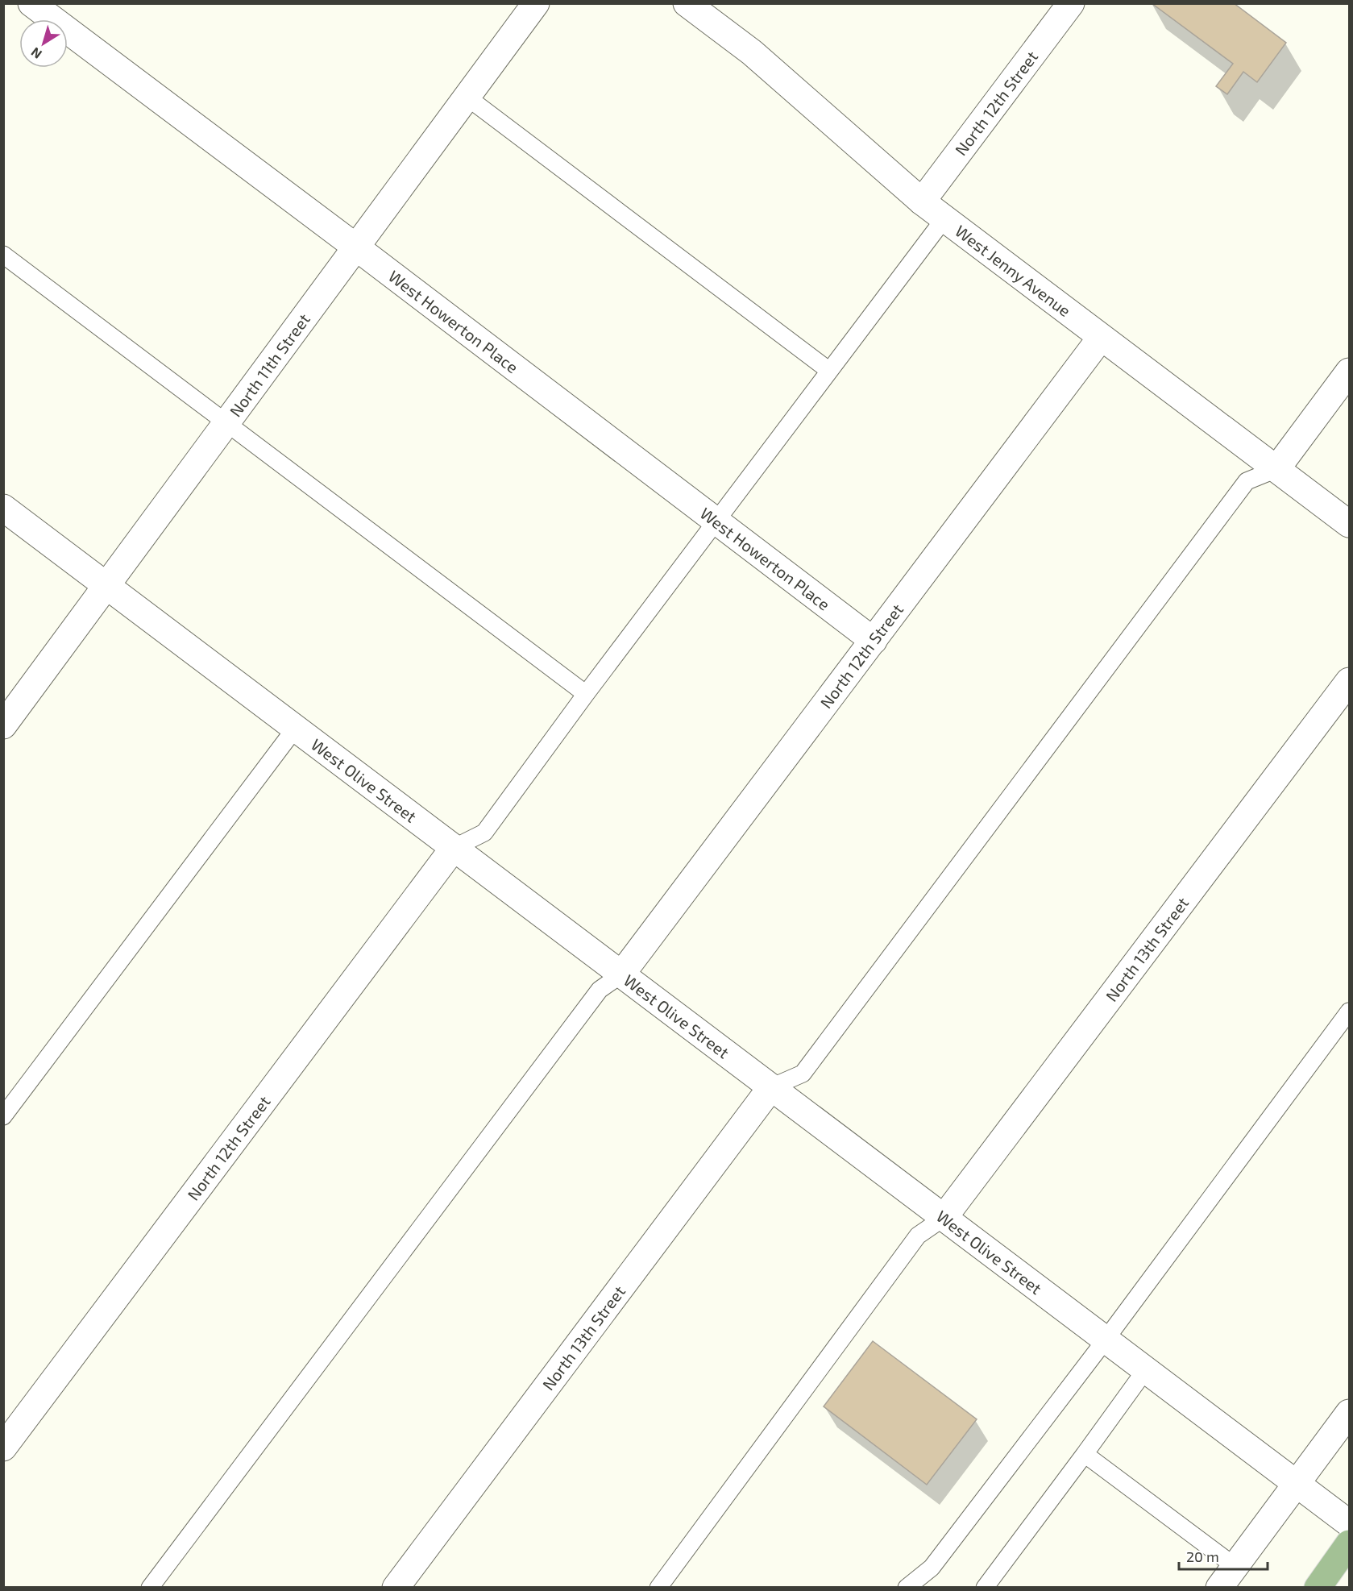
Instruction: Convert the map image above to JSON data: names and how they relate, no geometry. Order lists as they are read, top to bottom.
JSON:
{
  "streets": {
    "street": [
      "North 12th Street",
      "West Jenny Avenue",
      "West Howerton Place",
      "North 11th Street",
      "West Olive Street",
      "North 13th Street"
    ]
  },
  "crossings": [
    ["North 12th Street", "West Jenny Avenue"],
    ["North 12th Street", "West Howerton Place"],
    ["North 12th Street", "West Olive Street"],
    ["West Howerton Place", "North 11th Street"],
    ["North 11th Street", "West Olive Street"],
    ["West Olive Street", "North 13th Street"]
  ],
  "scale_bar": "20 m",
  "north": "bottom left"
}
